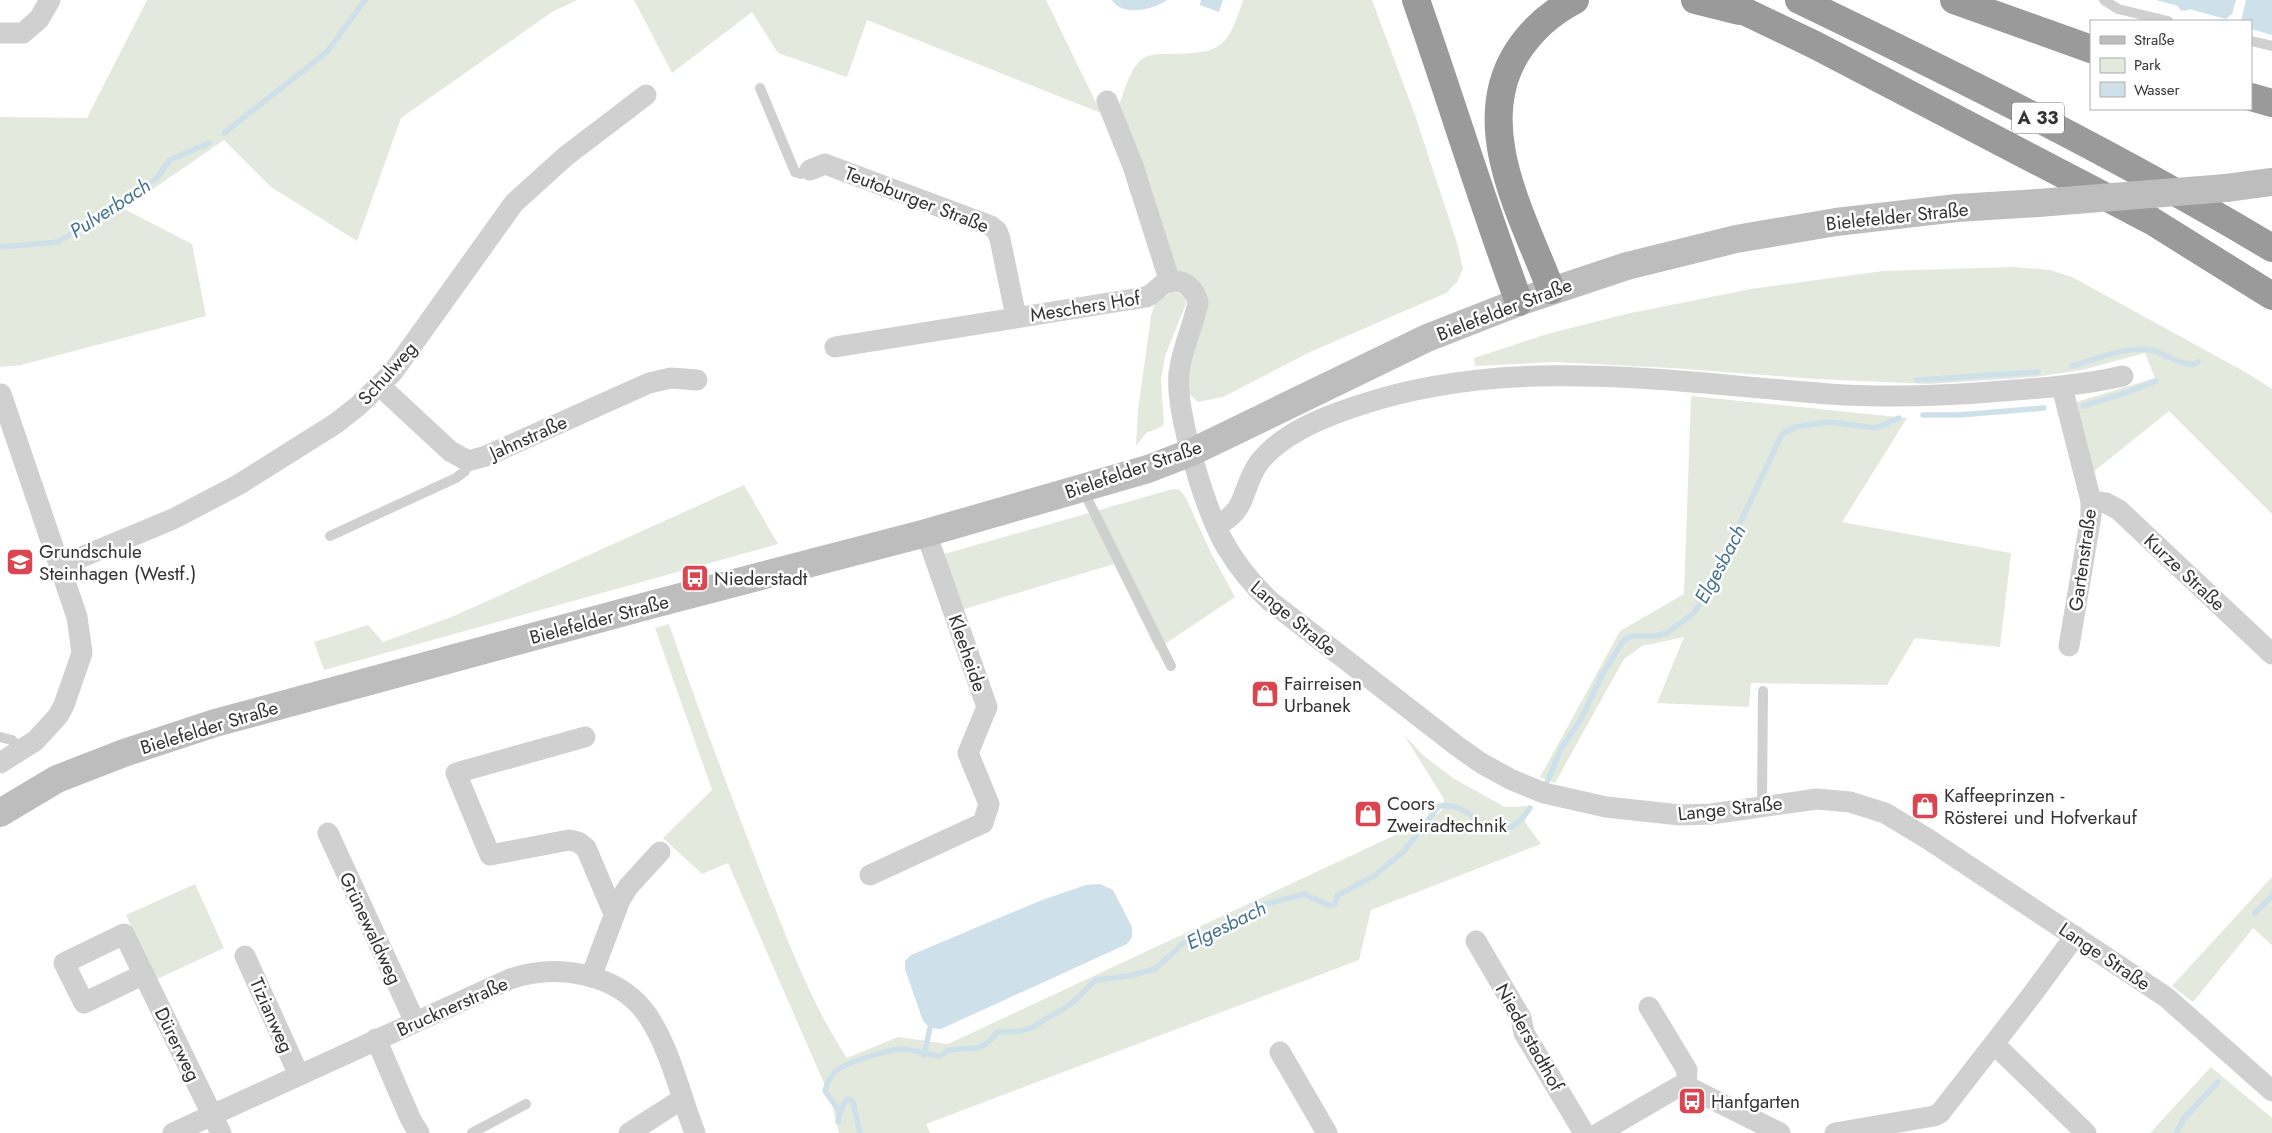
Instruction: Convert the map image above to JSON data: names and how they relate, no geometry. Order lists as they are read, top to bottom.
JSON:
{
  "streets": {
    "highway": ["A 33"],
    "main road": ["Bielefelder Straße"],
    "street": [
      "Teutoburger Straße",
      "Meschers Hof",
      "Schulweg",
      "Jahnstraße",
      "Gartenstraße",
      "Kurze Straße",
      "Lange Straße",
      "Kleeheide",
      "Grünewaldweg",
      "Brucknerstraße",
      "Tizianweg",
      "Niederstadthof",
      "Dürerweg"
    ]
  },
  "crossings": [
    ["Teutoburger Straße", "Meschers Hof"],
    ["Bielefelder Straße", "Lange Straße"],
    ["Bielefelder Straße", "Kleeheide"],
    ["Schulweg", "Jahnstraße"],
    ["Gartenstraße", "Kurze Straße"],
    ["Grünewaldweg", "Brucknerstraße"],
    ["Brucknerstraße", "Tizianweg"],
    ["Brucknerstraße", "Dürerweg"]
  ],
  "water": ["Pulverbach", "Elgesbach"],
  "places": {
    "school or university": ["Grundschule Steinhagen (Westf.)"],
    "bus stop": ["Niederstadt", "Hanfgarten"],
    "shop": ["Fairreisen Urbanek", "Kaffeeprinzen - Rösterei und Hofverkauf", "Coors Zweiradtechnik"]
  },
  "legend": ["Straße", "Park", "Wasser"]
}
